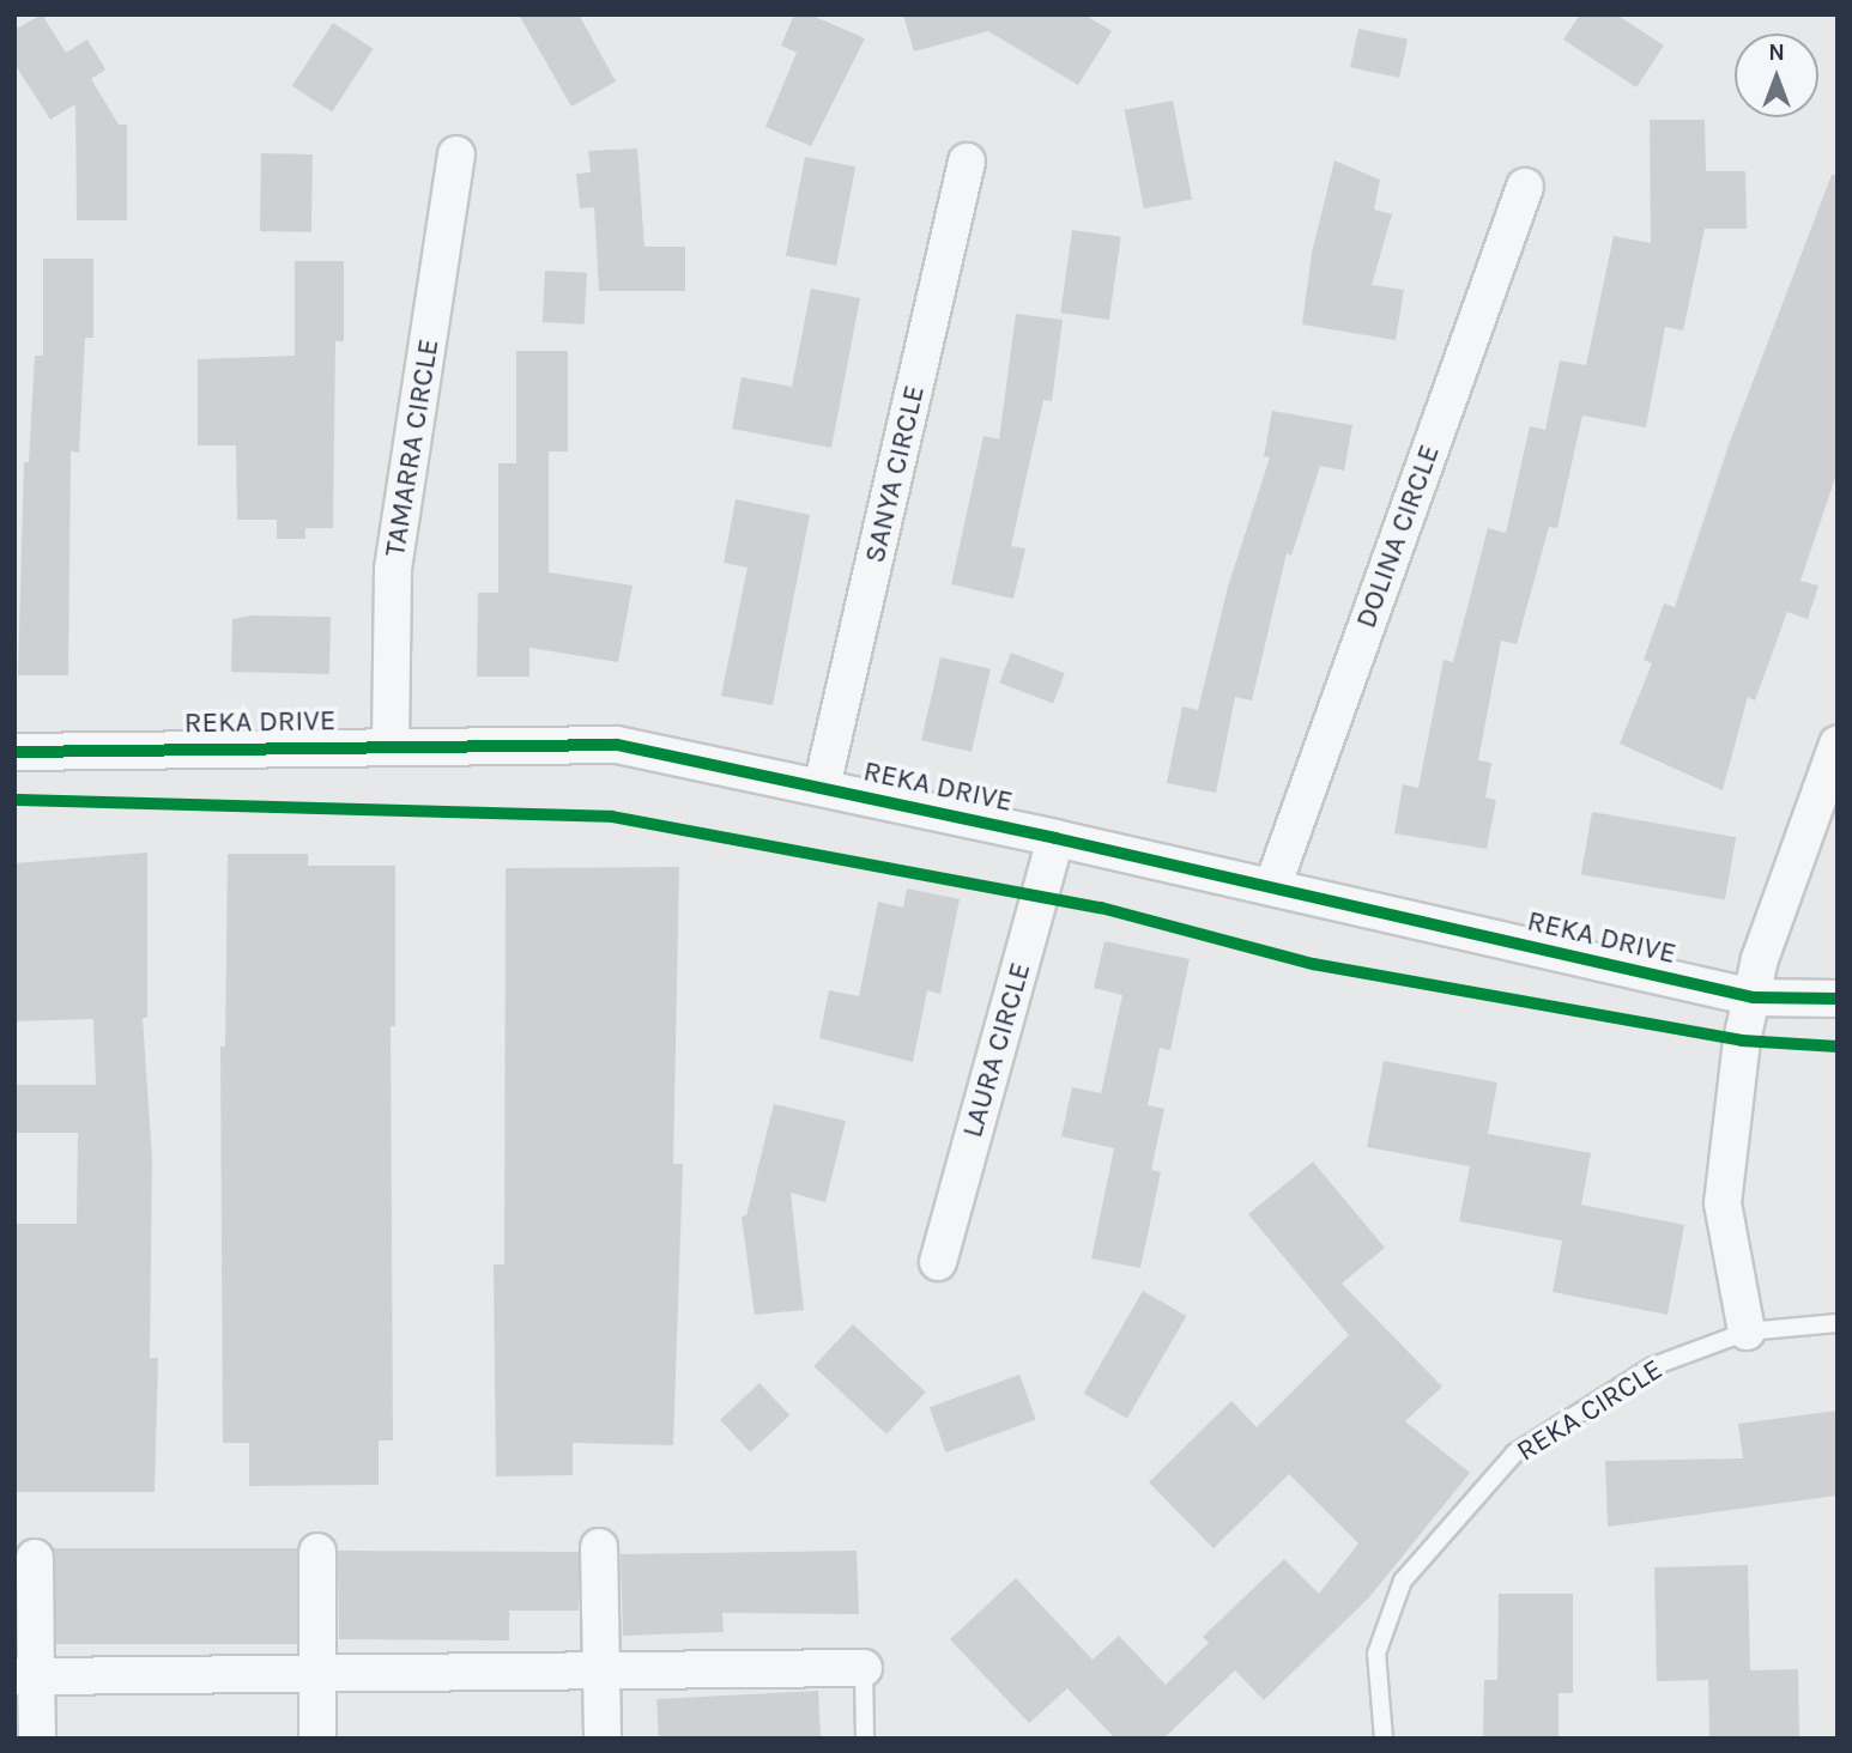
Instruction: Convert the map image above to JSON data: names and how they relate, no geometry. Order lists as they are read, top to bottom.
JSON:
{
  "streets": {
    "street": [
      "TAMARRA CIRCLE",
      "SANYA CIRCLE",
      "DOLINA CIRCLE",
      "REKA DRIVE",
      "LAURA CIRCLE"
    ],
    "lane": ["REKA CIRCLE"]
  },
  "crossings": [
    ["TAMARRA CIRCLE", "REKA DRIVE"],
    ["SANYA CIRCLE", "REKA DRIVE"],
    ["DOLINA CIRCLE", "REKA DRIVE"],
    ["REKA DRIVE", "LAURA CIRCLE"]
  ],
  "north": "top"
}
